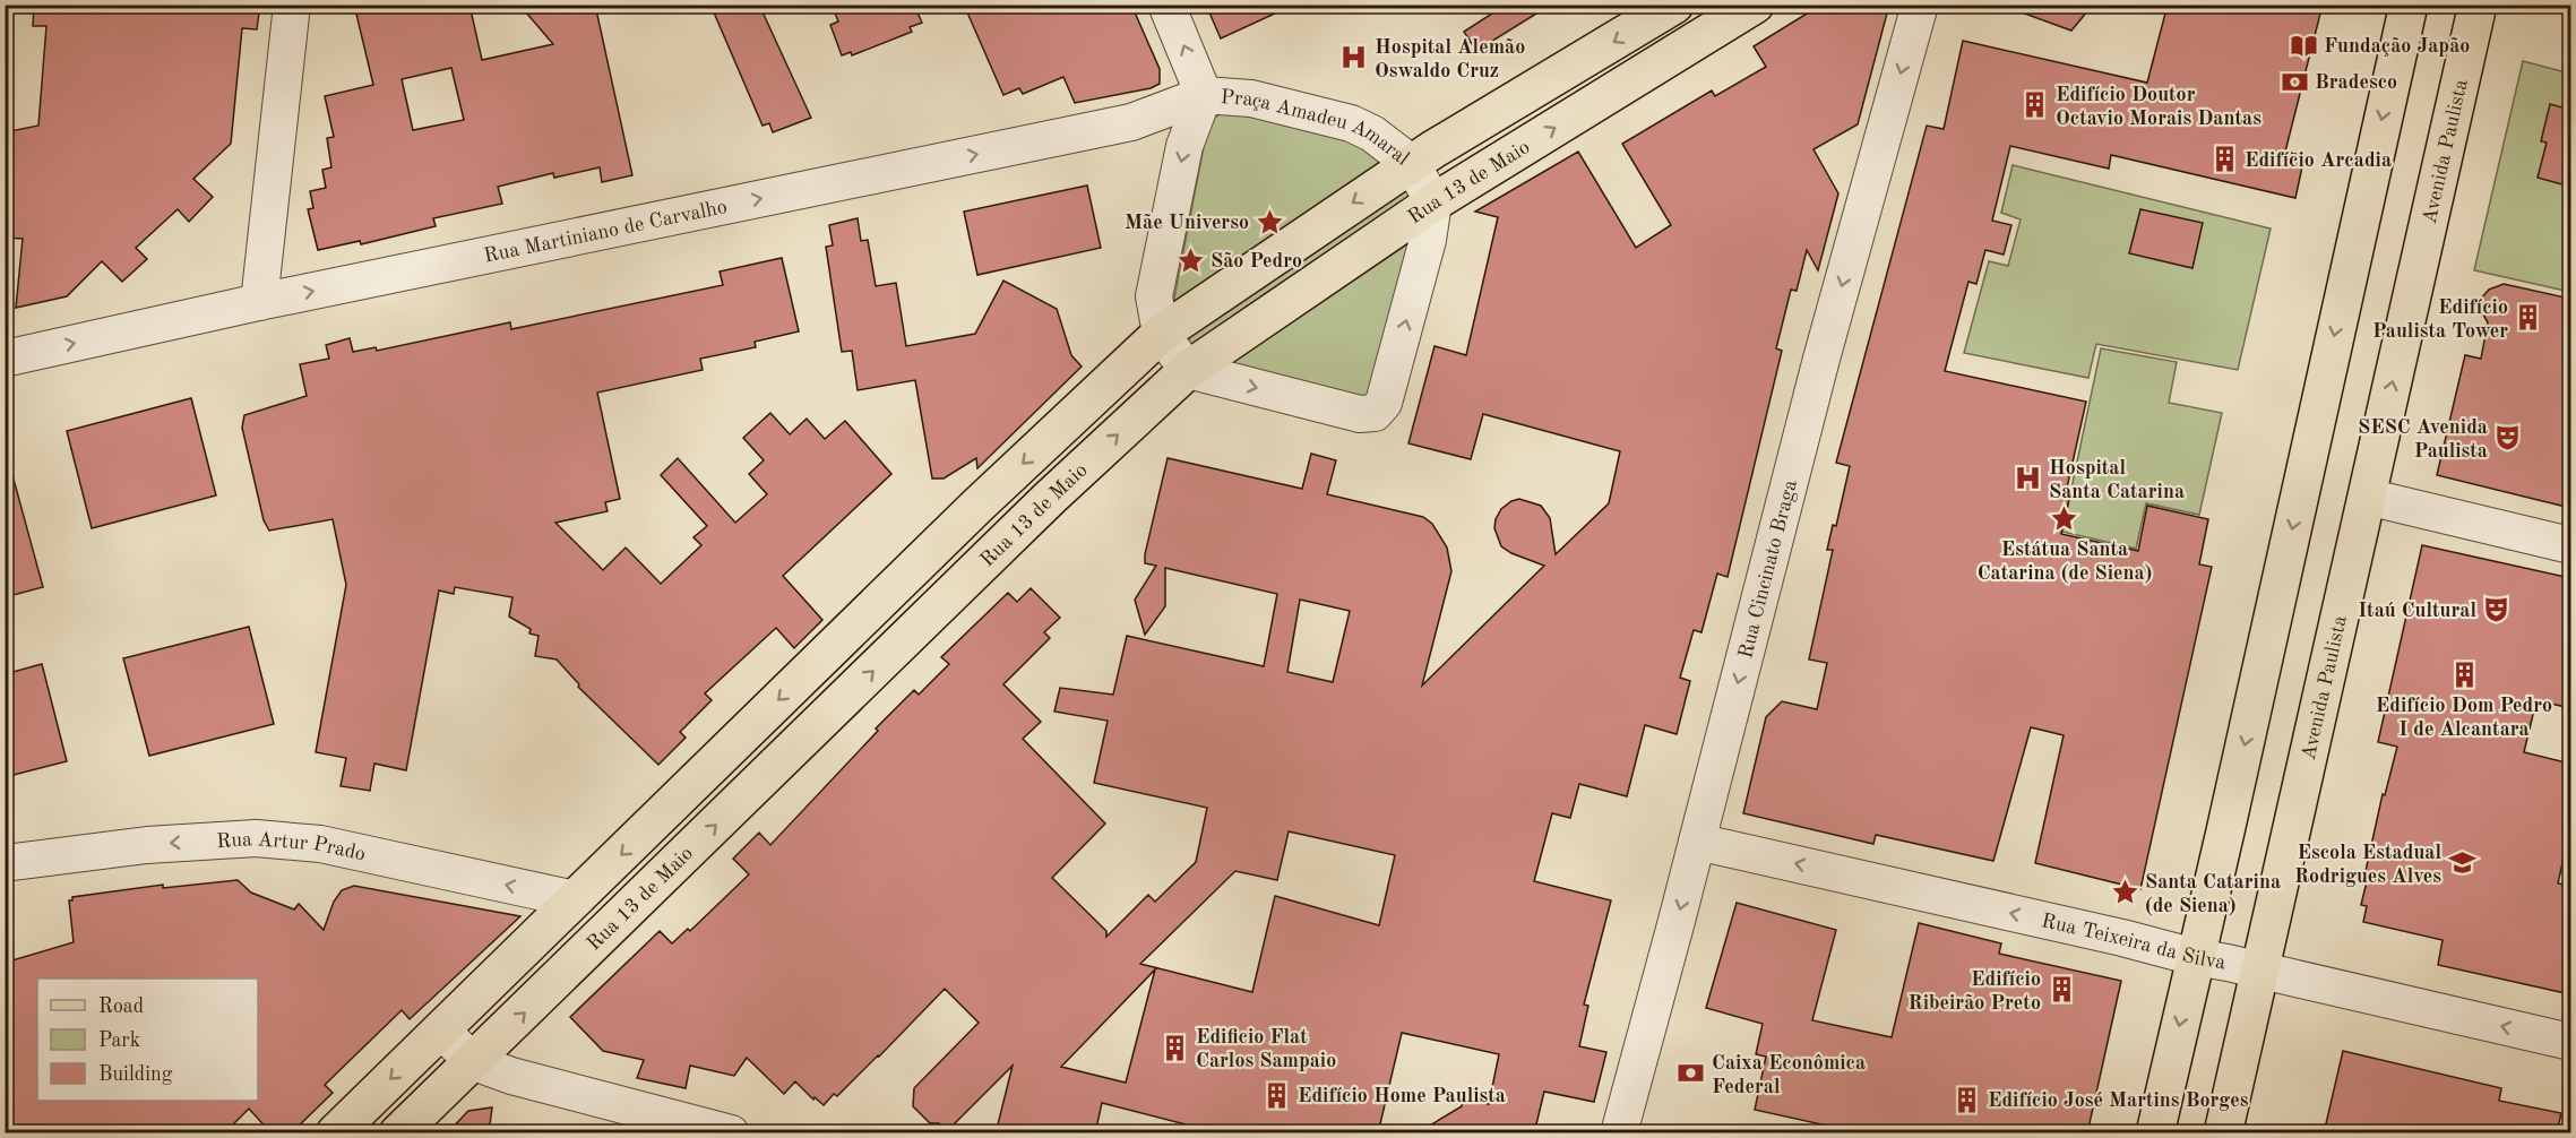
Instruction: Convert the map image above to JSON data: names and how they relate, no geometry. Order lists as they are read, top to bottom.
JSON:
{
  "streets": {
    "main road": ["Avenida Paulista", "Rua 13 de Maio"],
    "street": [
      "Praça Amadeu Amaral",
      "Rua Martiniano de Carvalho",
      "Rua Cincinato Braga",
      "Rua Artur Prado",
      "Rua Teixeira da Silva"
    ]
  },
  "crossings": [
    ["Praça Amadeu Amaral", "Rua 13 de Maio"],
    ["Praça Amadeu Amaral", "Rua Martiniano de Carvalho"],
    ["Avenida Paulista", "Rua Teixeira da Silva"],
    ["Rua Cincinato Braga", "Rua Teixeira da Silva"]
  ],
  "one_way": [
    "Praça Amadeu Amaral",
    "Rua Martiniano de Carvalho",
    "Rua Cincinato Braga",
    "Rua Artur Prado",
    "Rua Teixeira da Silva"
  ],
  "places": {
    "library": ["Fundação Japão"],
    "hospital": ["Hospital Alemão Oswaldo Cruz", "Hospital Santa Catarina"],
    "bank": ["Bradesco", "Caixa Econômica Federal"],
    "building": [
      "Edifício Doutor Octavio Morais Dantas",
      "Edifício Arcadia",
      "Edifício Paulista Tower",
      "Edifício Dom Pedro I de Alcantara",
      "Edifício Ribeirão Preto",
      "Edificio Flat Carlos Sampaio",
      "Edifício Home Paulista",
      "Edifício José Martins Borges"
    ],
    "place": [
      "Mãe Universo",
      "São Pedro",
      "Estátua Santa Catarina (de Siena)",
      "Santa Catarina (de Siena)"
    ],
    "theatre": ["SESC Avenida Paulista", "Itaú Cultural"],
    "school or university": ["Escola Estadual Rodrigues Alves"]
  },
  "legend": ["Road", "Park", "Building"]
}
